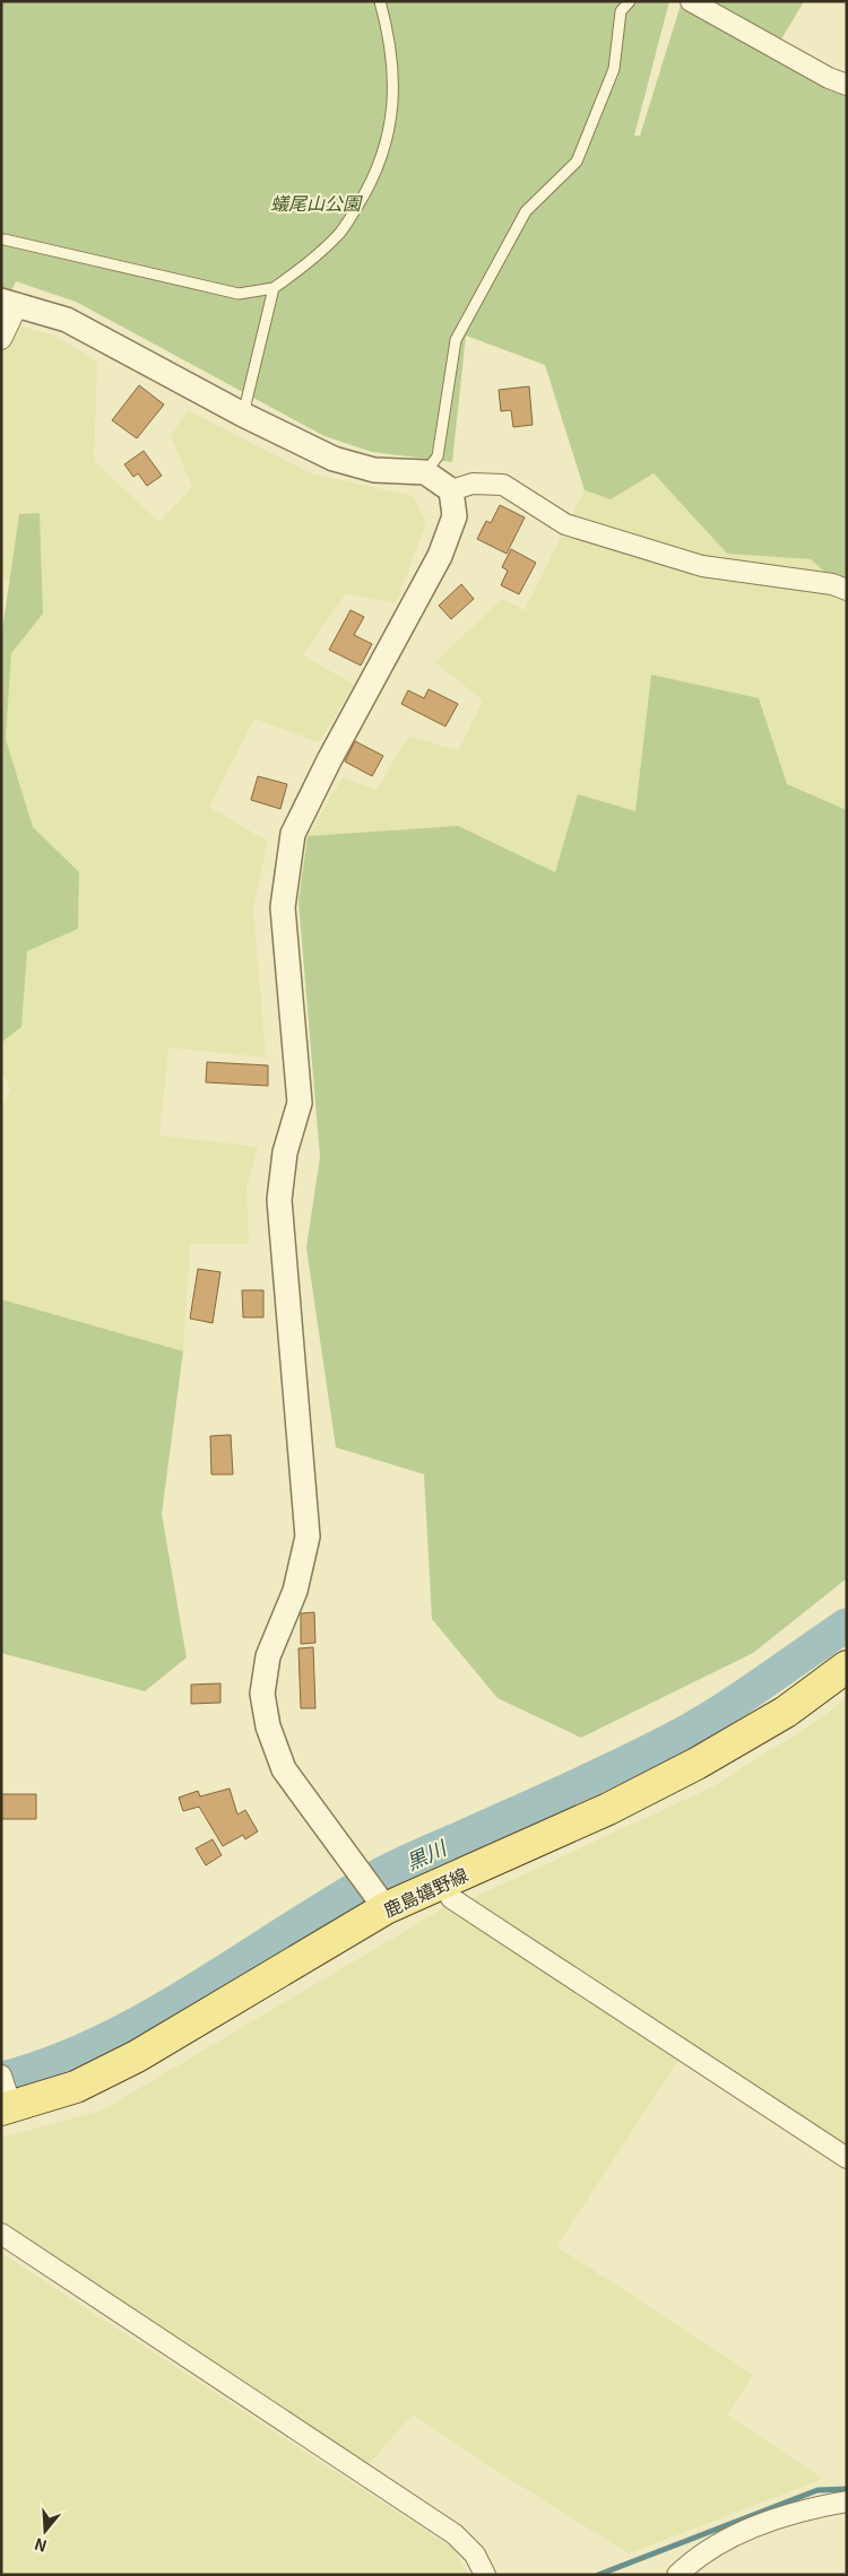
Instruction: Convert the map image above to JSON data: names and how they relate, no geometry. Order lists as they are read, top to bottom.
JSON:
{
  "streets": {
    "main road": ["鹿島嬉野線"]
  },
  "water": ["黒川"],
  "parks": ["蟻尾山公園"],
  "north": "bottom"
}
